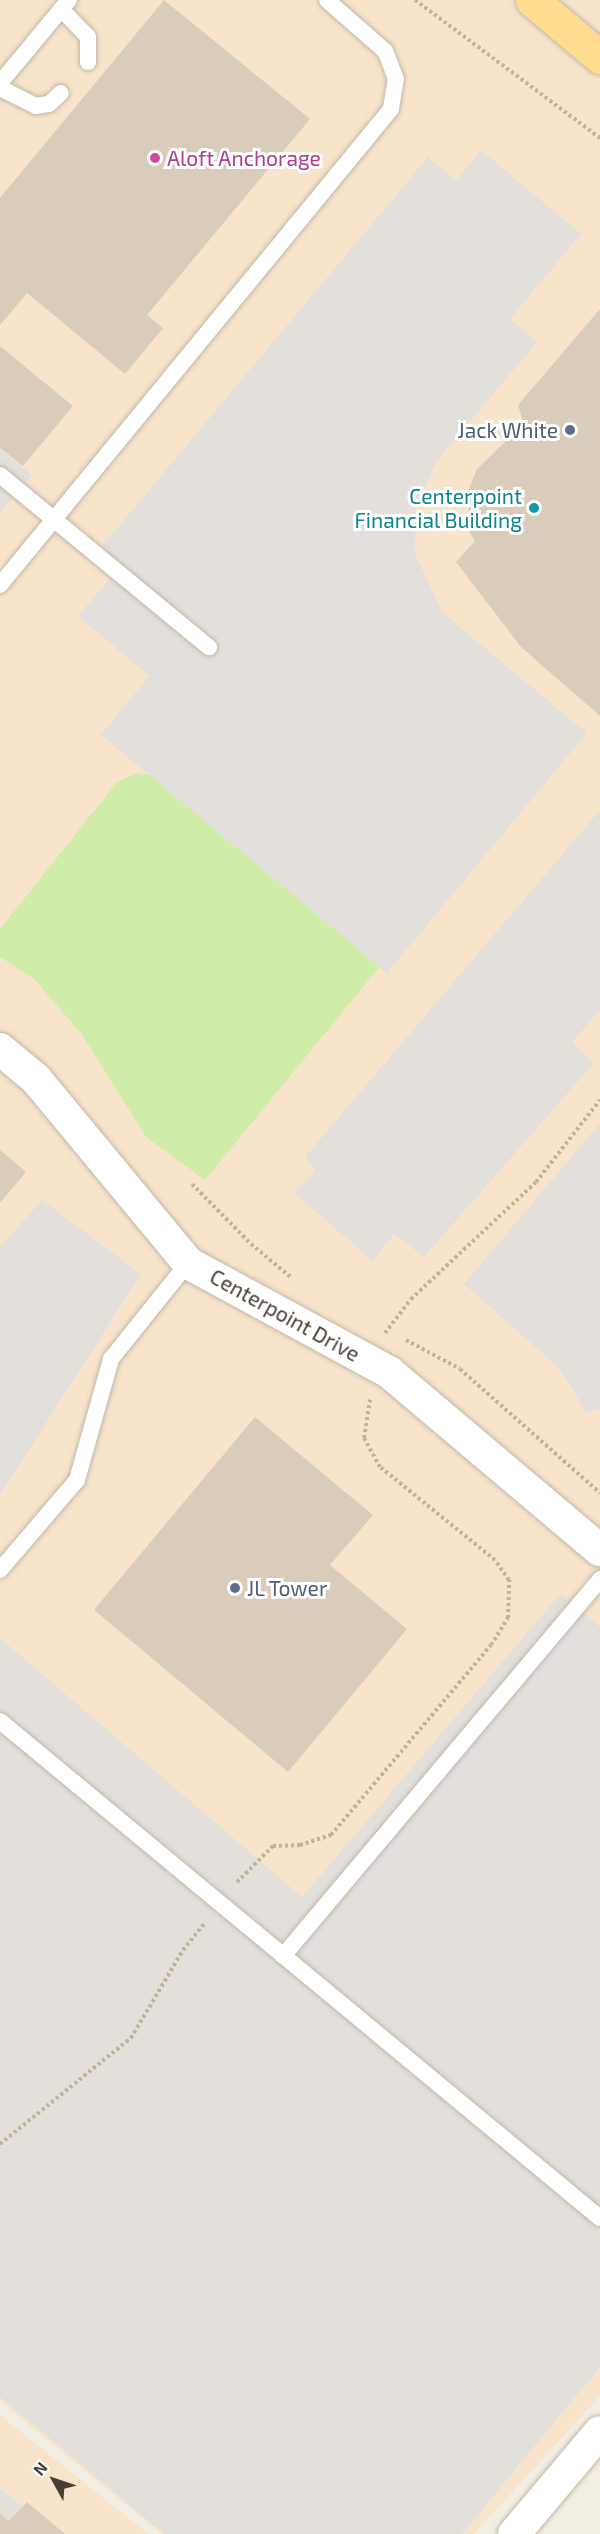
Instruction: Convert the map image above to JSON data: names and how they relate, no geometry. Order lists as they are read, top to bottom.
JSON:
{
  "streets": {
    "street": ["Centerpoint Drive"]
  },
  "places": [
    "Aloft Anchorage",
    "Jack White",
    "Centerpoint Financial Building",
    "JL Tower"
  ],
  "north": "top left"
}
